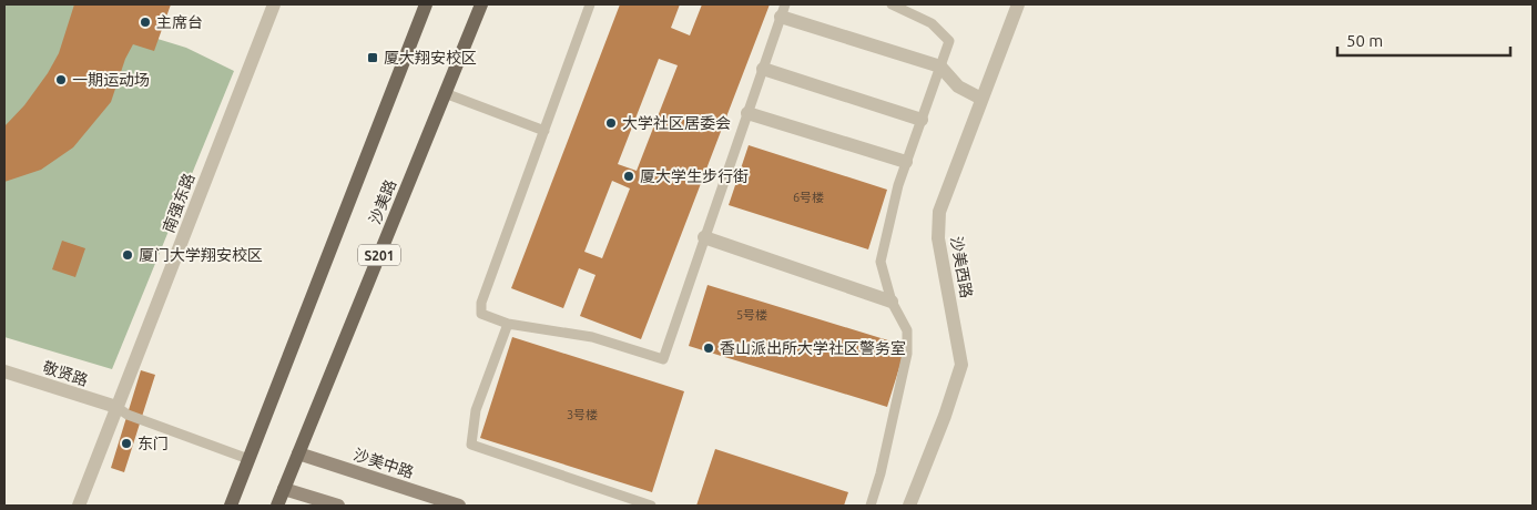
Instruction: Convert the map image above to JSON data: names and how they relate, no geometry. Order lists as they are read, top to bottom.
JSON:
{
  "streets": {
    "main road": ["沙美路", "S201"],
    "street": [
      "南强东路",
      "沙美西路",
      "敬贤路",
      "沙美中路"
    ]
  },
  "crossings": [
    ["沙美路", "沙美中路"],
    ["南强东路", "敬贤路"]
  ],
  "places": {
    "other": [
      "主席台",
      "一期运动场",
      "大学社区居委会",
      "厦大学生步行街",
      "厦门大学翔安校区",
      "香山派出所大学社区警务室",
      "东门"
    ],
    "transit": ["厦大翔安校区"]
  },
  "house_numbers": ["6号楼", "5号楼", "3号楼"],
  "scale_bar": "50 m"
}
